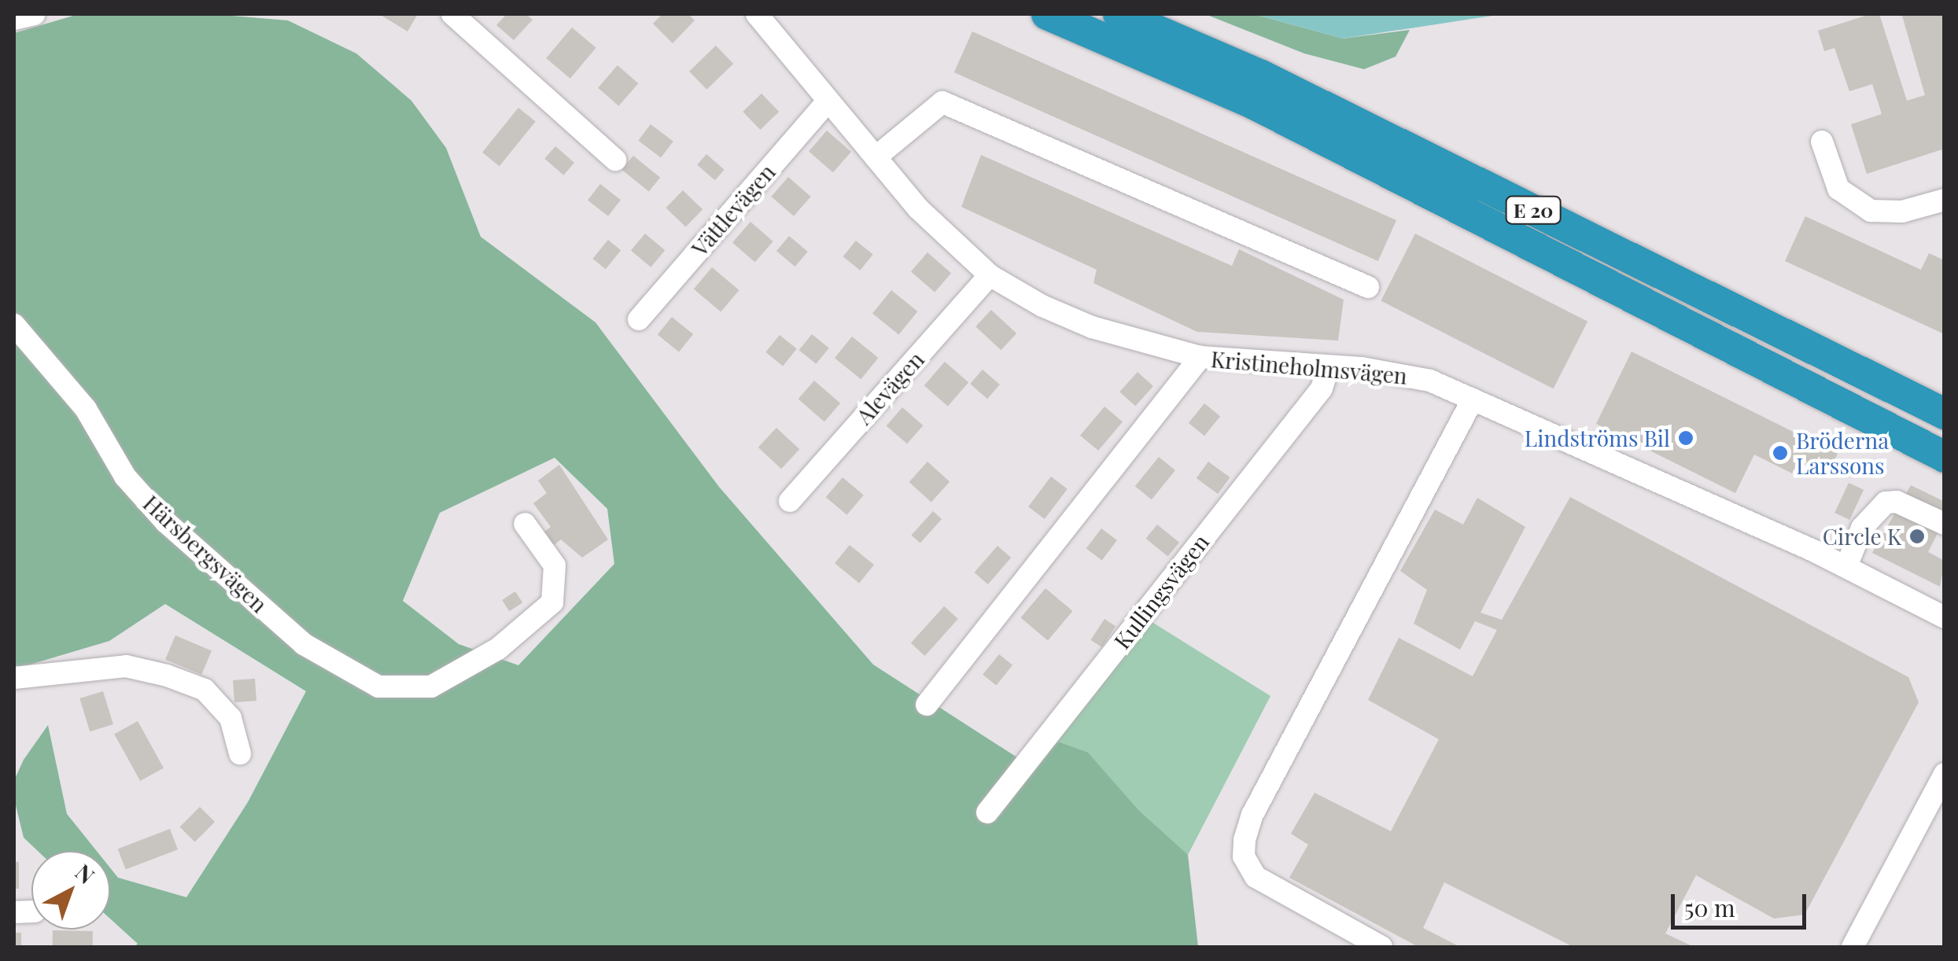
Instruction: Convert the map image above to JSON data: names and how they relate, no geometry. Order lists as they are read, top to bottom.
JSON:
{
  "streets": {
    "highway": ["E 20"],
    "street": [
      "Vättlevägen",
      "Kristineholmsvägen",
      "Alevägen",
      "Härsbergsvägen",
      "Kullingsvägen"
    ]
  },
  "crossings": [
    ["Vättlevägen", "Kristineholmsvägen"],
    ["Kristineholmsvägen", "Alevägen"],
    ["Kristineholmsvägen", "Kullingsvägen"]
  ],
  "places": ["Lindströms Bil", "Bröderna Larssons", "Circle K"],
  "scale_bar": "50 m",
  "north": "top right"
}
